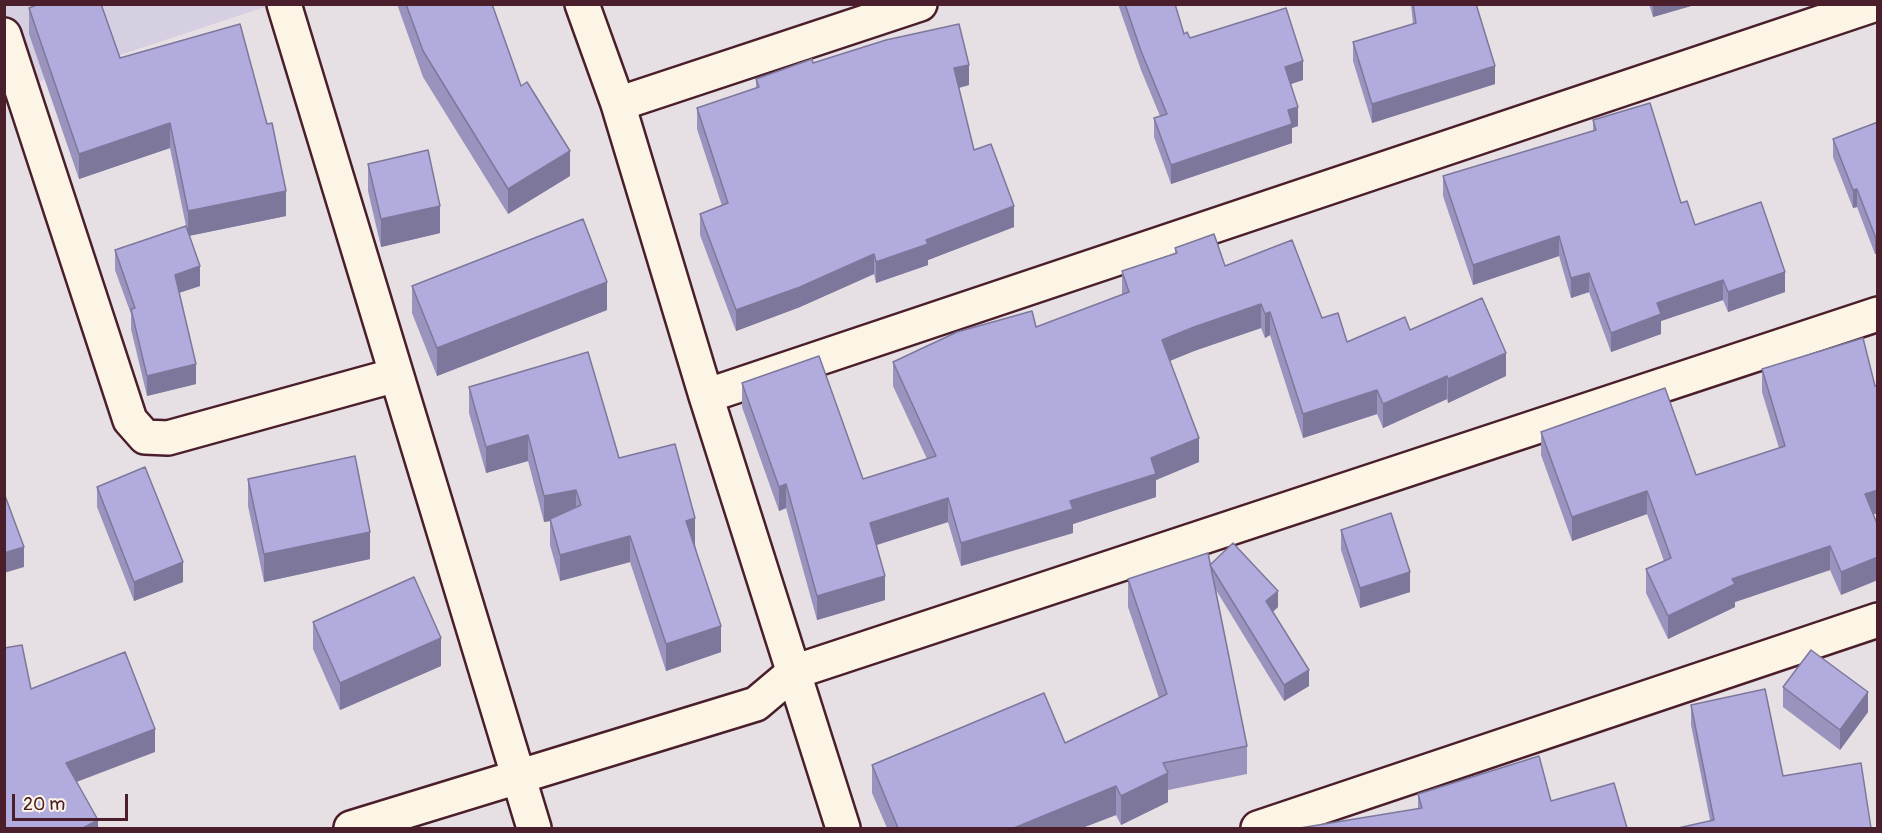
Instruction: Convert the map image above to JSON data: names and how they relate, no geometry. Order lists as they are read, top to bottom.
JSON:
{
  "scale_bar": "20 m"
}
